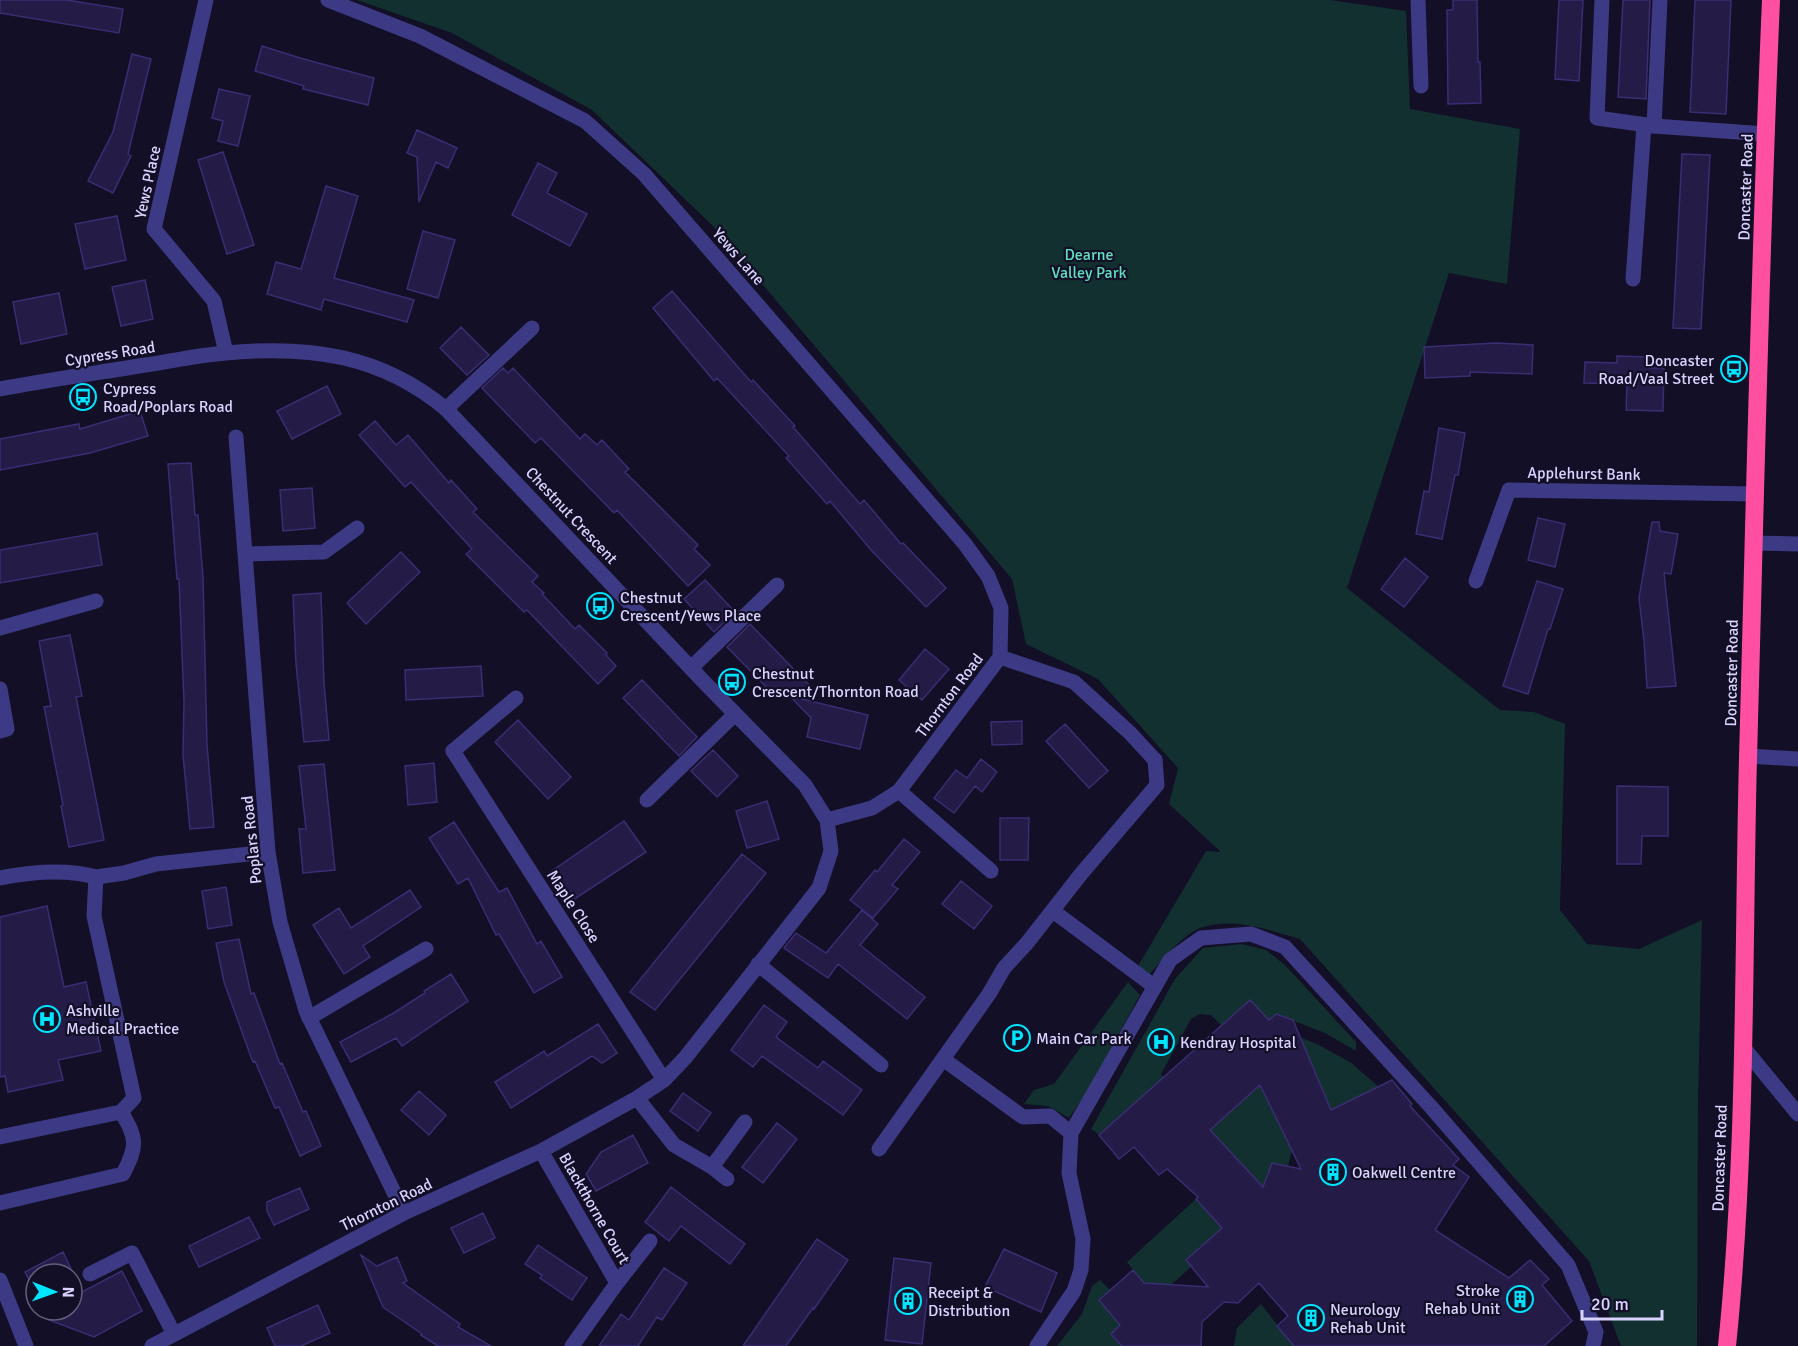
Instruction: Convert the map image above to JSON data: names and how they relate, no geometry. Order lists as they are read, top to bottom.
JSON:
{
  "streets": {
    "highway": ["Doncaster Road"],
    "street": [
      "Yews Place",
      "Yews Lane",
      "Cypress Road",
      "Applehurst Bank",
      "Chestnut Crescent",
      "Thornton Road",
      "Poplars Road",
      "Maple Close",
      "Blackthorne Court"
    ]
  },
  "crossings": [
    ["Yews Place", "Cypress Road"],
    ["Yews Place", "Chestnut Crescent"],
    ["Doncaster Road", "Applehurst Bank"],
    ["Yews Lane", "Thornton Road"],
    ["Cypress Road", "Chestnut Crescent"],
    ["Chestnut Crescent", "Thornton Road"],
    ["Thornton Road", "Poplars Road"],
    ["Thornton Road", "Maple Close"],
    ["Thornton Road", "Blackthorne Court"]
  ],
  "parks": ["Dearne Valley Park"],
  "places": {
    "bus stop": [
      "Doncaster Road/Vaal Street",
      "Cypress Road/Poplars Road",
      "Chestnut Crescent/Yews Place",
      "Chestnut Crescent/Thornton Road"
    ],
    "hospital": ["Ashville Medical Practice", "Kendray Hospital"],
    "parking": ["Main Car Park"],
    "building": [
      "Oakwell Centre",
      "Stroke Rehab Unit",
      "Receipt & Distribution",
      "Neurology Rehab Unit"
    ]
  },
  "scale_bar": "20 m",
  "north": "right"
}
